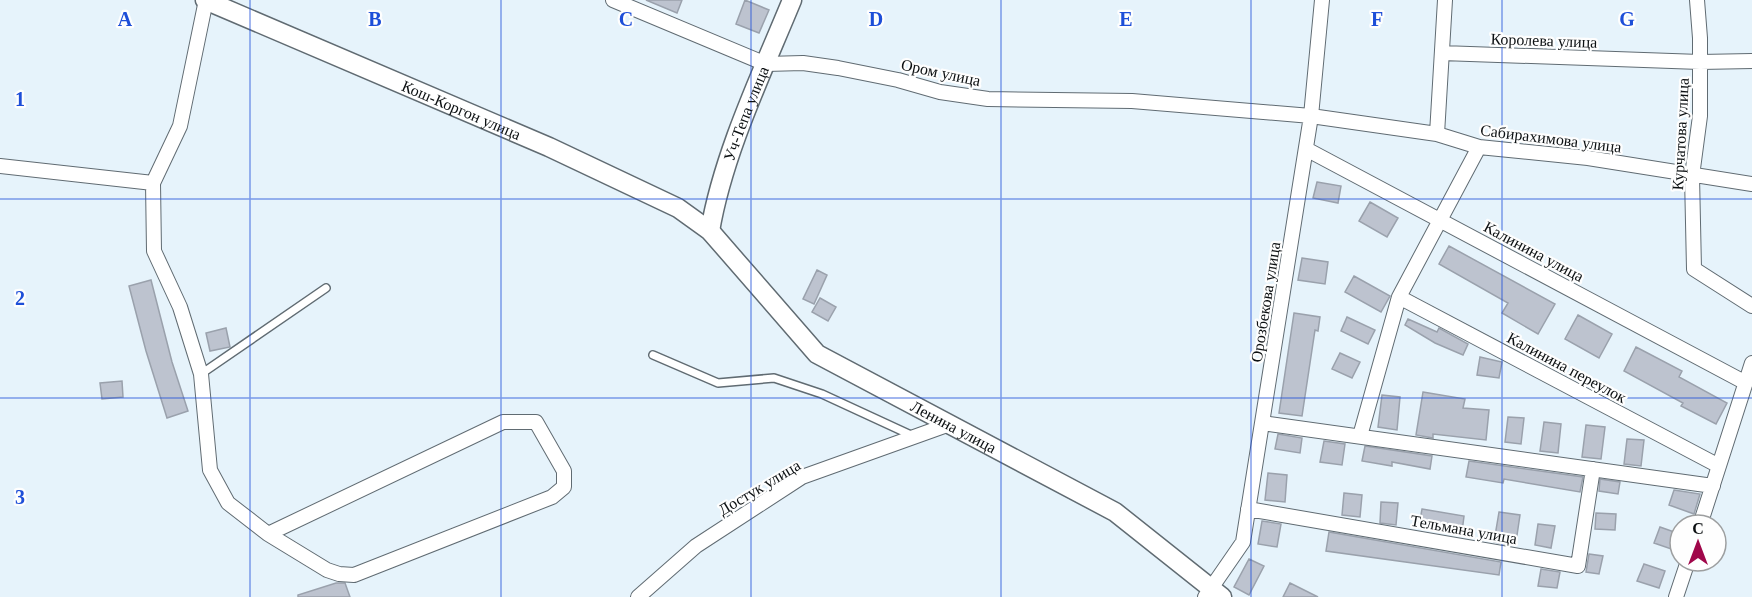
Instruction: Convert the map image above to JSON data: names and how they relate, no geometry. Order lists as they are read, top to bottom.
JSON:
{
  "streets": {
    "street": [
      "Королева улица",
      "Ором улица",
      "Кош-Коргон улица",
      "Уч-Тепа улица",
      "Курчатова улица",
      "Сабирахимова улица",
      "Калинина улица",
      "Орозбекова улица",
      "Калинина переулок",
      "Ленина улица",
      "Достук улица",
      "Тельмана улица"
    ]
  },
  "crossings": [
    ["Королева улица", "Курчатова улица"],
    ["Ором улица", "Уч-Тепа улица"],
    ["Ором улица", "Сабирахимова улица"],
    ["Ором улица", "Орозбекова улица"],
    ["Кош-Коргон улица", "Уч-Тепа улица"],
    ["Кош-Коргон улица", "Ленина улица"],
    ["Уч-Тепа улица", "Ленина улица"],
    ["Курчатова улица", "Сабирахимова улица"],
    ["Сабирахимова улица", "Орозбекова улица"],
    ["Калинина улица", "Орозбекова улица"],
    ["Орозбекова улица", "Ленина улица"],
    ["Орозбекова улица", "Тельмана улица"],
    ["Ленина улица", "Достук улица"]
  ],
  "north": "top",
  "grid": {
    "columns": [
      "A",
      "B",
      "C",
      "D",
      "E",
      "F",
      "G"
    ],
    "rows": ["1", "2", "3"]
  }
}
